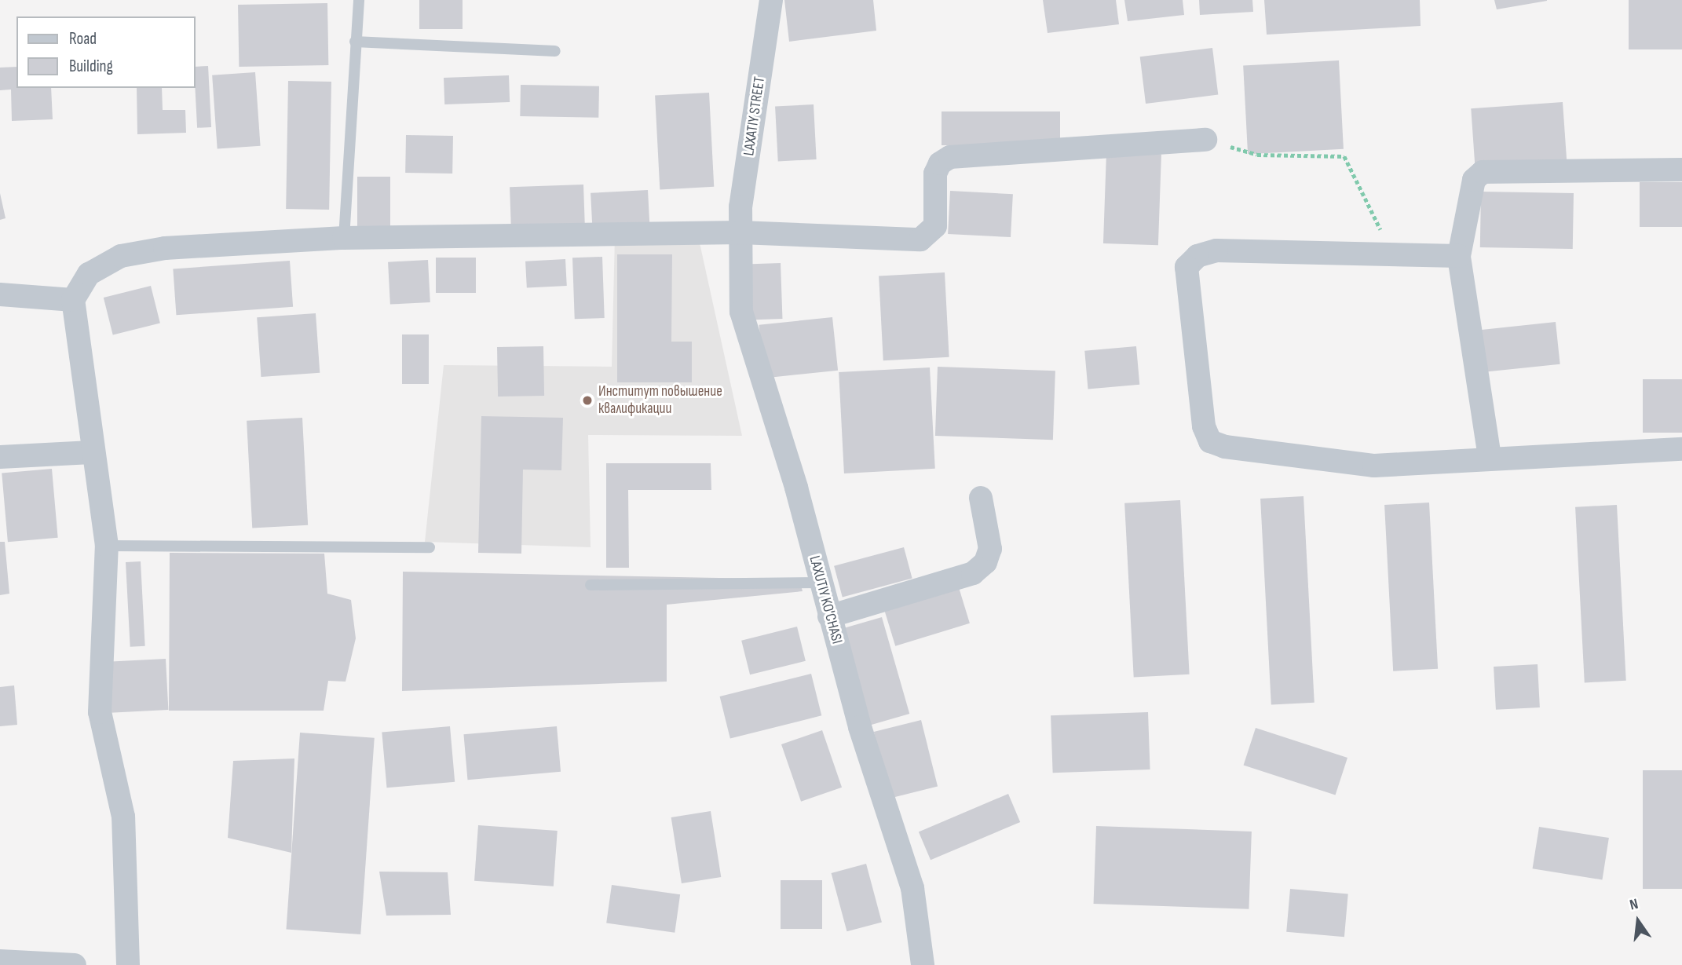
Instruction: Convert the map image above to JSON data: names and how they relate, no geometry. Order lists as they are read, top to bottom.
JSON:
{
  "streets": {
    "street": ["LAXATIY STREET", "LAXUTIY KO'CHASI"]
  },
  "crossings": [
    ["LAXATIY STREET", "LAXUTIY KO'CHASI"]
  ],
  "places": ["Институт повышение квалификации"],
  "legend": ["Road", "Building"],
  "north": "top"
}
